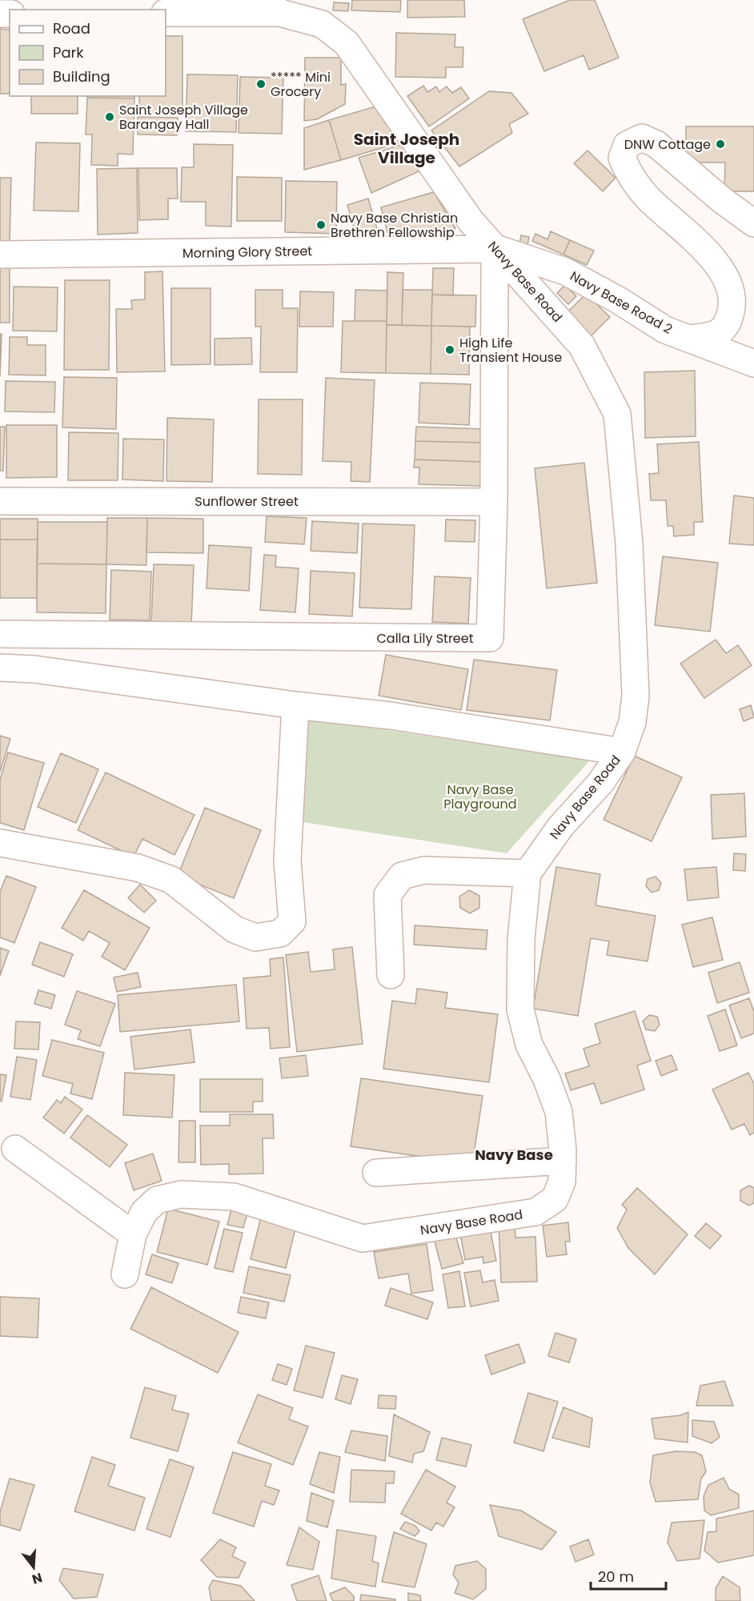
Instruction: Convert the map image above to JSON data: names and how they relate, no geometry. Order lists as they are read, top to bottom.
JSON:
{
  "streets": {
    "street": [
      "Morning Glory Street",
      "Navy Base Road",
      "Navy Base Road 2",
      "Sunflower Street",
      "Calla Lily Street"
    ]
  },
  "crossings": [
    ["Morning Glory Street", "Navy Base Road"],
    ["Morning Glory Street", "Navy Base Road 2"],
    ["Morning Glory Street", "Calla Lily Street"],
    ["Navy Base Road", "Navy Base Road 2"],
    ["Navy Base Road", "Calla Lily Street"],
    ["Navy Base Road 2", "Calla Lily Street"],
    ["Sunflower Street", "Calla Lily Street"]
  ],
  "districts": ["Saint Joseph Village", "Navy Base"],
  "parks": ["Navy Base Playground"],
  "places": [
    "***** Mini Grocery",
    "Saint Joseph Village Barangay Hall",
    "DNW Cottage",
    "Navy Base Christian Brethren Fellowship",
    "High Life Transient House"
  ],
  "legend": ["Road", "Park", "Building"],
  "scale_bar": "20 m",
  "north": "bottom"
}
